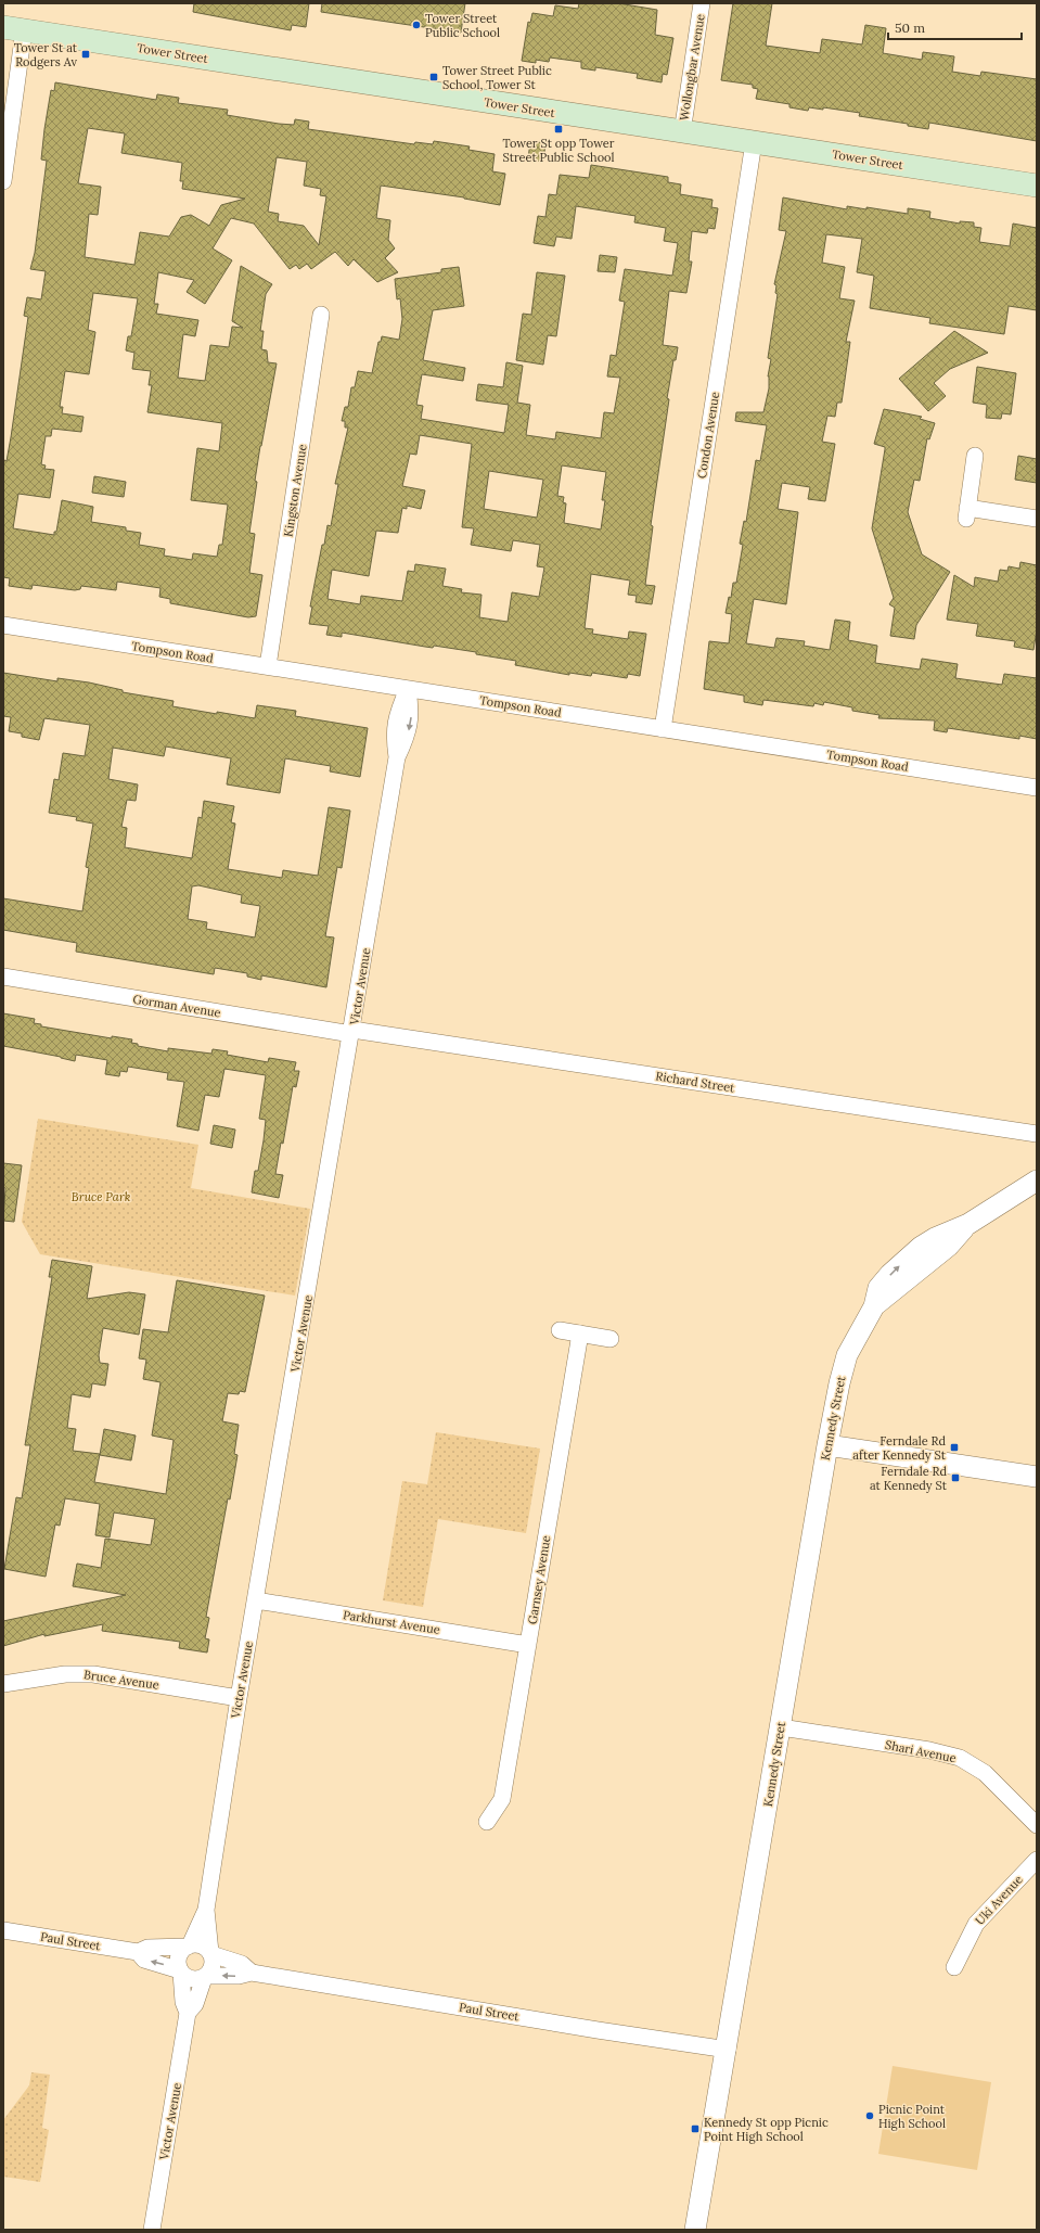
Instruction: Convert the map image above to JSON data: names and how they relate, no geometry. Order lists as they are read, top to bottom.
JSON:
{
  "streets": {
    "main road": ["Tower Street"],
    "street": [
      "Wollongbar Avenue",
      "Condon Avenue",
      "Kingston Avenue",
      "Tompson Road",
      "Victor Avenue",
      "Gorman Avenue",
      "Richard Street",
      "Kennedy Street",
      "Garnsey Avenue",
      "Parkhurst Avenue",
      "Bruce Avenue",
      "Shari Avenue",
      "Uki Avenue",
      "Paul Street"
    ]
  },
  "crossings": [
    ["Tower Street", "Wollongbar Avenue"],
    ["Tower Street", "Condon Avenue"],
    ["Condon Avenue", "Tompson Road"],
    ["Kingston Avenue", "Tompson Road"],
    ["Tompson Road", "Victor Avenue"],
    ["Victor Avenue", "Gorman Avenue"],
    ["Victor Avenue", "Richard Street"],
    ["Victor Avenue", "Parkhurst Avenue"],
    ["Victor Avenue", "Bruce Avenue"],
    ["Victor Avenue", "Paul Street"],
    ["Gorman Avenue", "Richard Street"],
    ["Kennedy Street", "Shari Avenue"],
    ["Kennedy Street", "Paul Street"],
    ["Garnsey Avenue", "Parkhurst Avenue"]
  ],
  "parks": ["Bruce Park"],
  "places": {
    "other": ["Tower Street Public School", "Picnic Point High School"],
    "transit": [
      "Tower St at Rodgers Av",
      "Tower Street Public School, Tower St",
      "Tower St opp Tower Street Public School",
      "Ferndale Rd after Kennedy St",
      "Ferndale Rd at Kennedy St",
      "Kennedy St opp Picnic Point High School"
    ]
  },
  "scale_bar": "50 m"
}
